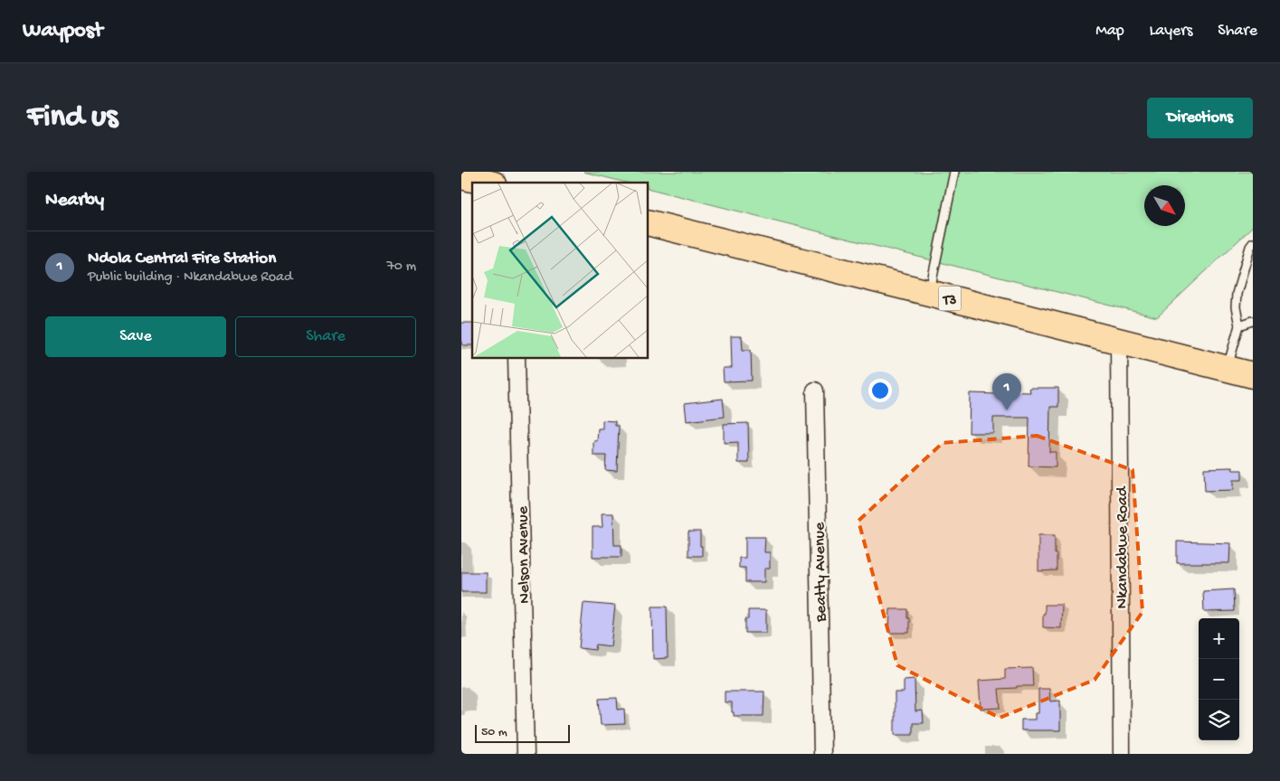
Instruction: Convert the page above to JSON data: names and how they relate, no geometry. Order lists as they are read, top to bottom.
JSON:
{
  "streets": {
    "highway": ["T3"],
    "street": ["Nkandabwe Road", "Nelson Avenue", "Beatty Avenue"]
  },
  "crossings": [
    ["T3", "Nkandabwe Road"]
  ],
  "scale_bar": "50 m",
  "north": "bottom right",
  "page": {
    "header": "Waypost",
    "nav": ["Map", "Layers", "Share"],
    "buttons": [
      "Directions",
      ["Save", "Share"]
    ],
    "title": "Find us",
    "heading": "Nearby",
    "list": [
      {
        "mark": "1",
        "name": "Ndola Central Fire Station",
        "note": "Public building · Nkandabwe Road",
        "value": "70 m"
      }
    ],
    "pins": "1",
    "map_buttons": ["+", "−"],
    "scale": "50 m"
  }
}
